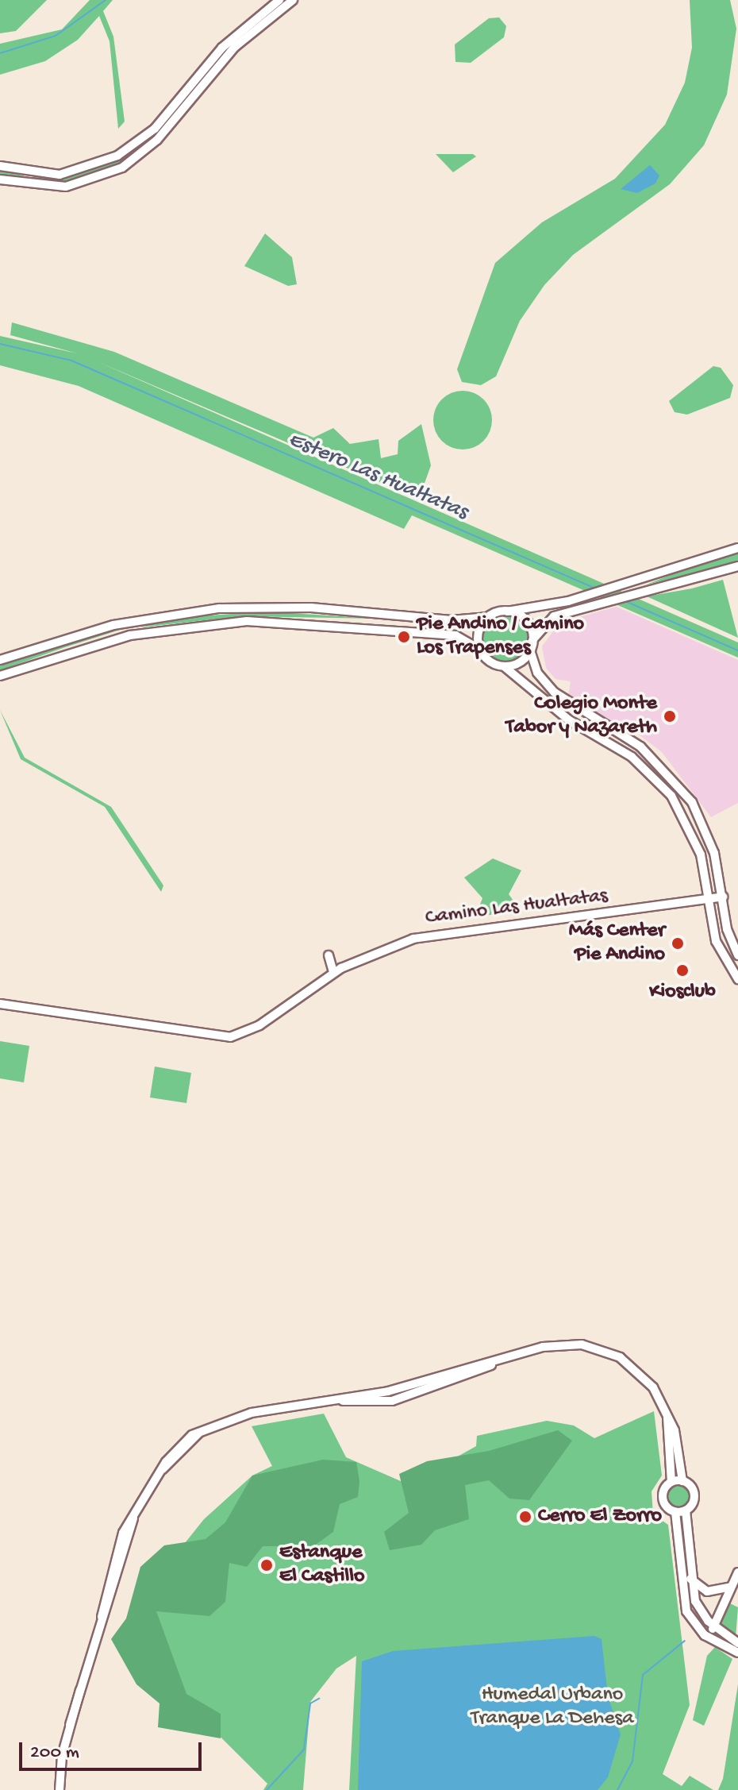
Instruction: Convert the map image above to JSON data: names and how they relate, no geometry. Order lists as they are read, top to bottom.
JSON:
{
  "streets": {
    "street": ["Camino Las Hualtatas"]
  },
  "water": ["Estero Las Hualtatas"],
  "parks": ["Humedal Urbano Tranque La Dehesa"],
  "places": [
    "Pie Andino / Camino Los Trapenses",
    "Colegio Monte Tabor y Nazareth",
    "Más Center Pie Andino",
    "Kiosclub",
    "Cerro El Zorro",
    "Estanque El Castillo"
  ],
  "scale_bar": "200 m"
}
